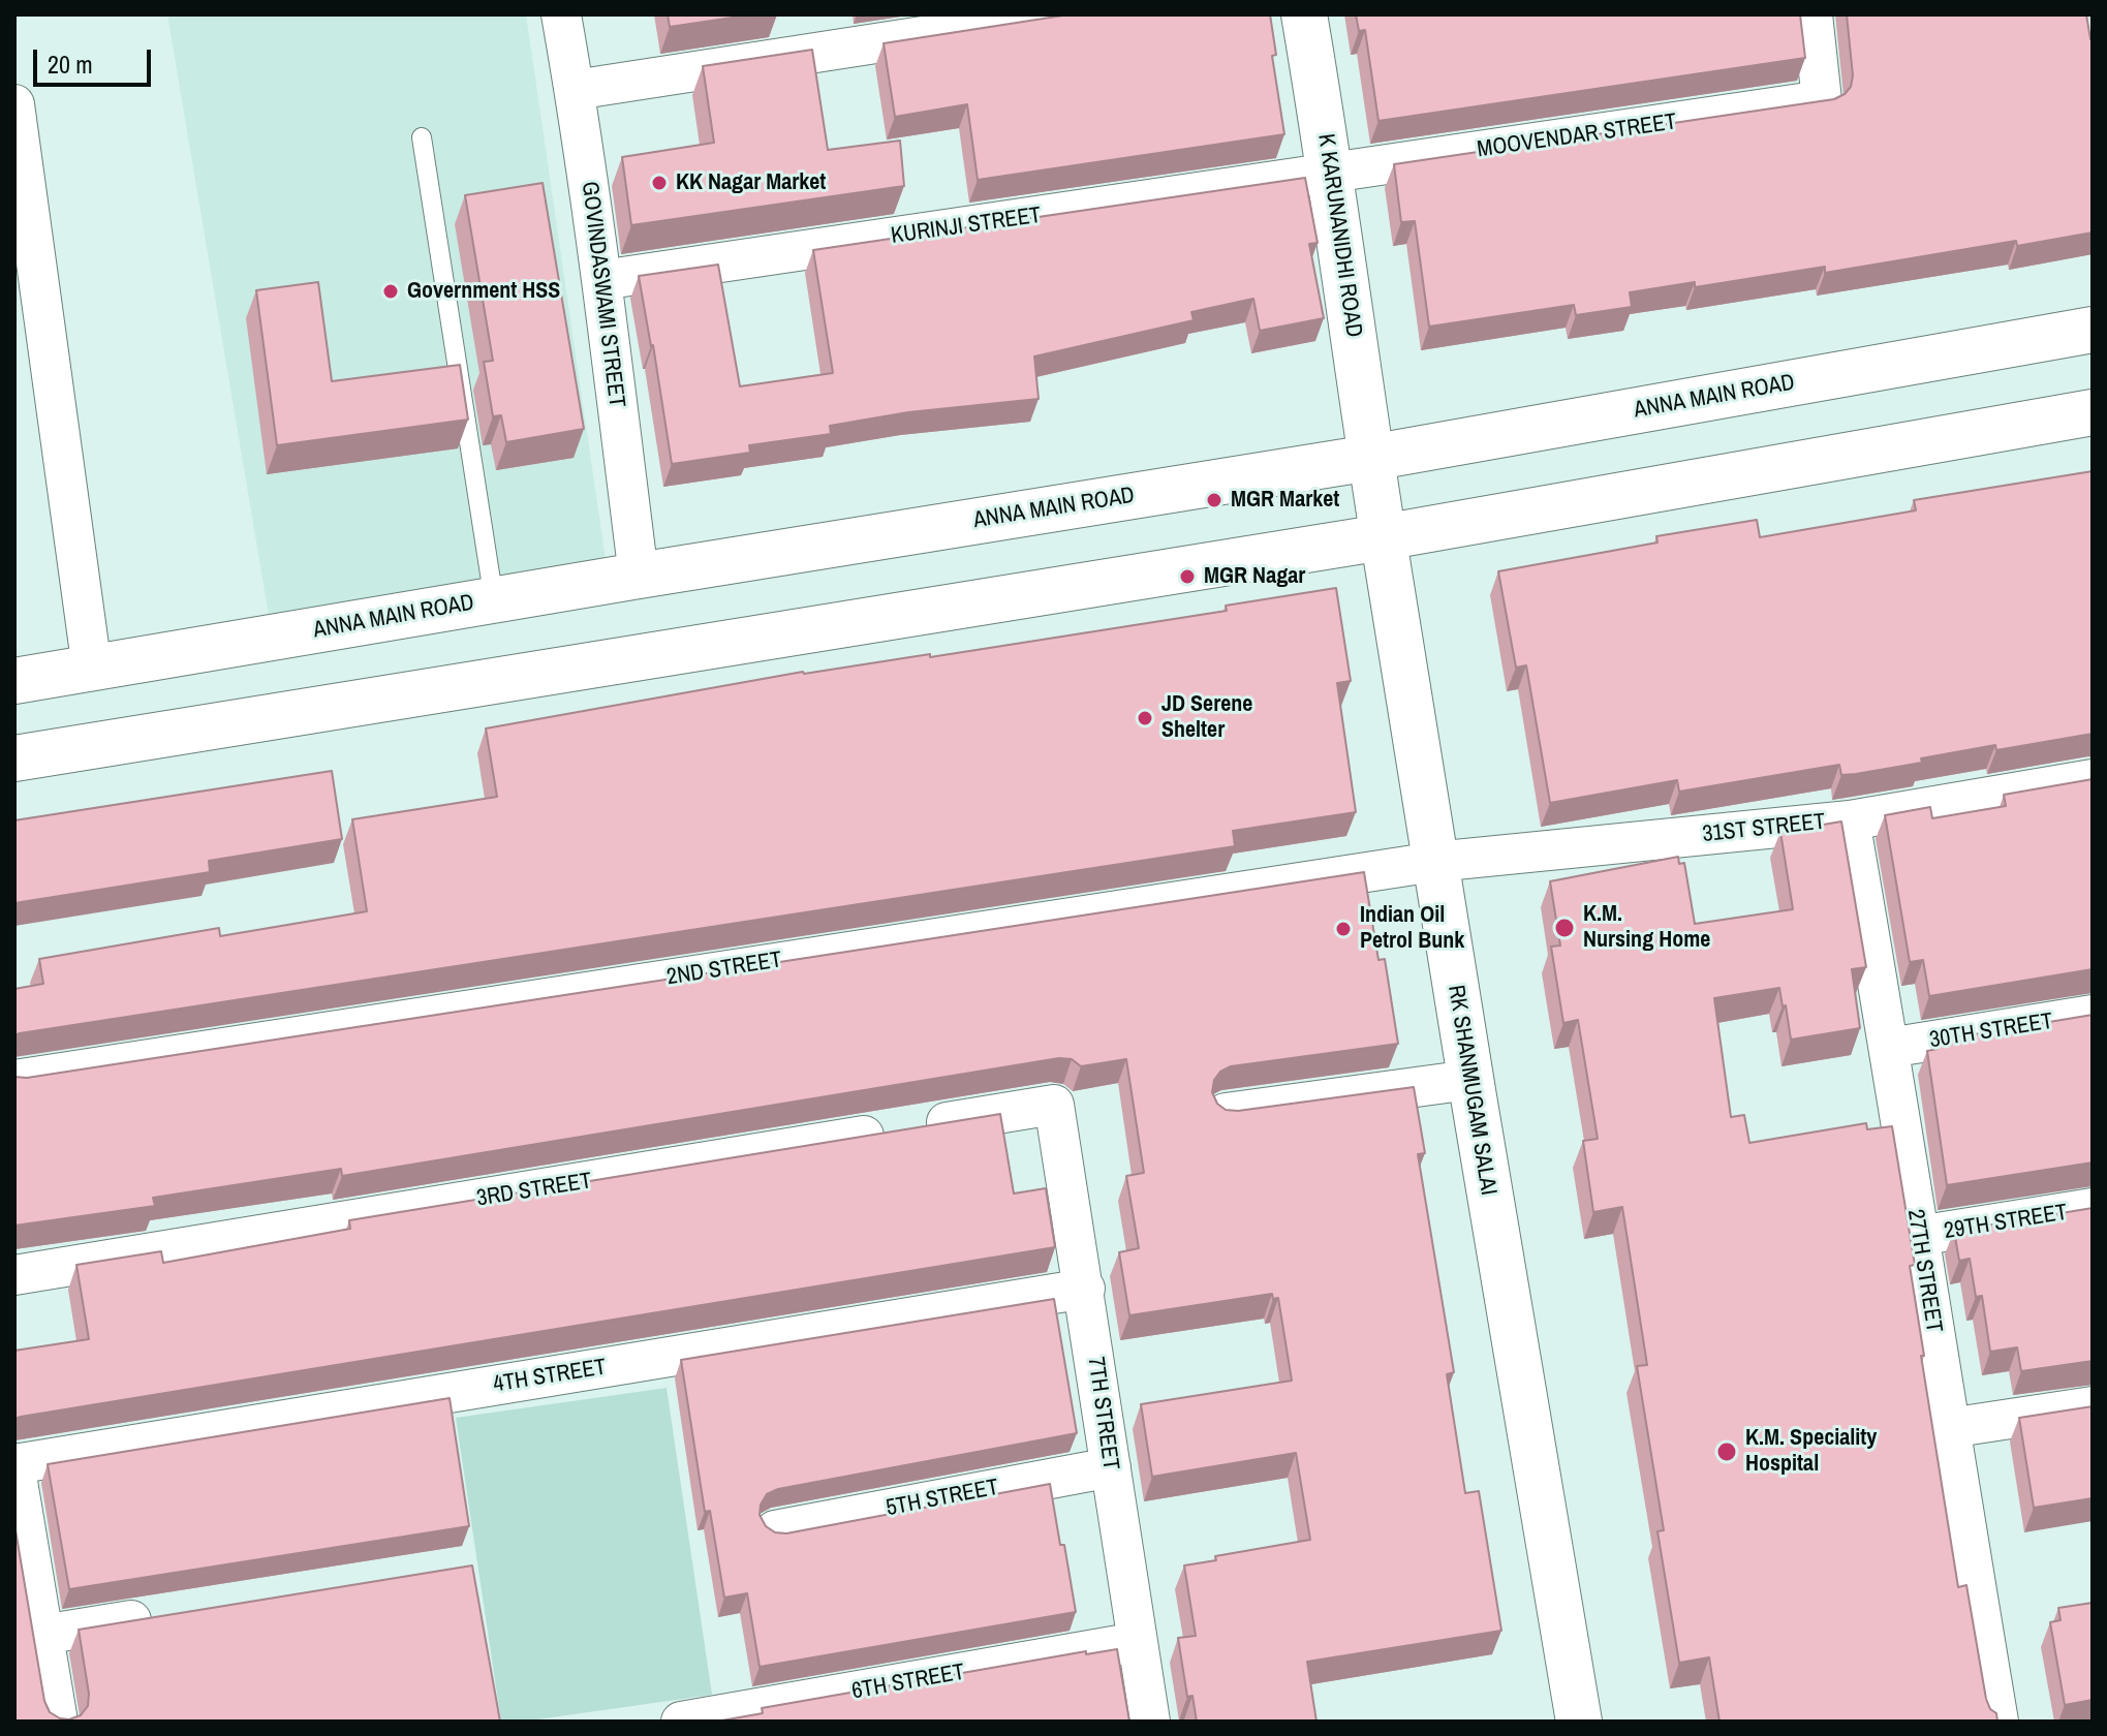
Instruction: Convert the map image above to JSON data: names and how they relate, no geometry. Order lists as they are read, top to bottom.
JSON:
{
  "streets": {
    "main road": ["K KARUNANIDHI ROAD", "ANNA MAIN ROAD", "RK SHANMUGAM SALAI"],
    "street": [
      "MOOVENDAR STREET",
      "KURINJI STREET",
      "GOVINDASWAMI STREET",
      "31ST STREET",
      "2ND STREET",
      "30TH STREET",
      "3RD STREET",
      "29TH STREET",
      "27TH STREET",
      "4TH STREET",
      "7TH STREET",
      "5TH STREET",
      "6TH STREET"
    ]
  },
  "crossings": [
    ["MOOVENDAR STREET", "KURINJI STREET"],
    ["MOOVENDAR STREET", "K KARUNANIDHI ROAD"],
    ["KURINJI STREET", "K KARUNANIDHI ROAD"],
    ["KURINJI STREET", "GOVINDASWAMI STREET"],
    ["K KARUNANIDHI ROAD", "ANNA MAIN ROAD"],
    ["K KARUNANIDHI ROAD", "RK SHANMUGAM SALAI"],
    ["GOVINDASWAMI STREET", "ANNA MAIN ROAD"],
    ["ANNA MAIN ROAD", "RK SHANMUGAM SALAI"],
    ["31ST STREET", "2ND STREET"],
    ["31ST STREET", "RK SHANMUGAM SALAI"],
    ["31ST STREET", "27TH STREET"],
    ["2ND STREET", "RK SHANMUGAM SALAI"],
    ["30TH STREET", "27TH STREET"],
    ["3RD STREET", "7TH STREET"],
    ["29TH STREET", "27TH STREET"],
    ["4TH STREET", "7TH STREET"],
    ["7TH STREET", "5TH STREET"],
    ["7TH STREET", "6TH STREET"]
  ],
  "places": [
    "KK Nagar Market",
    "Government HSS",
    "MGR Market",
    "MGR Nagar",
    "JD Serene Shelter",
    "K.M. Nursing Home",
    "Indian Oil Petrol Bunk",
    "K.M. Speciality Hospital"
  ],
  "scale_bar": "20 m"
}
